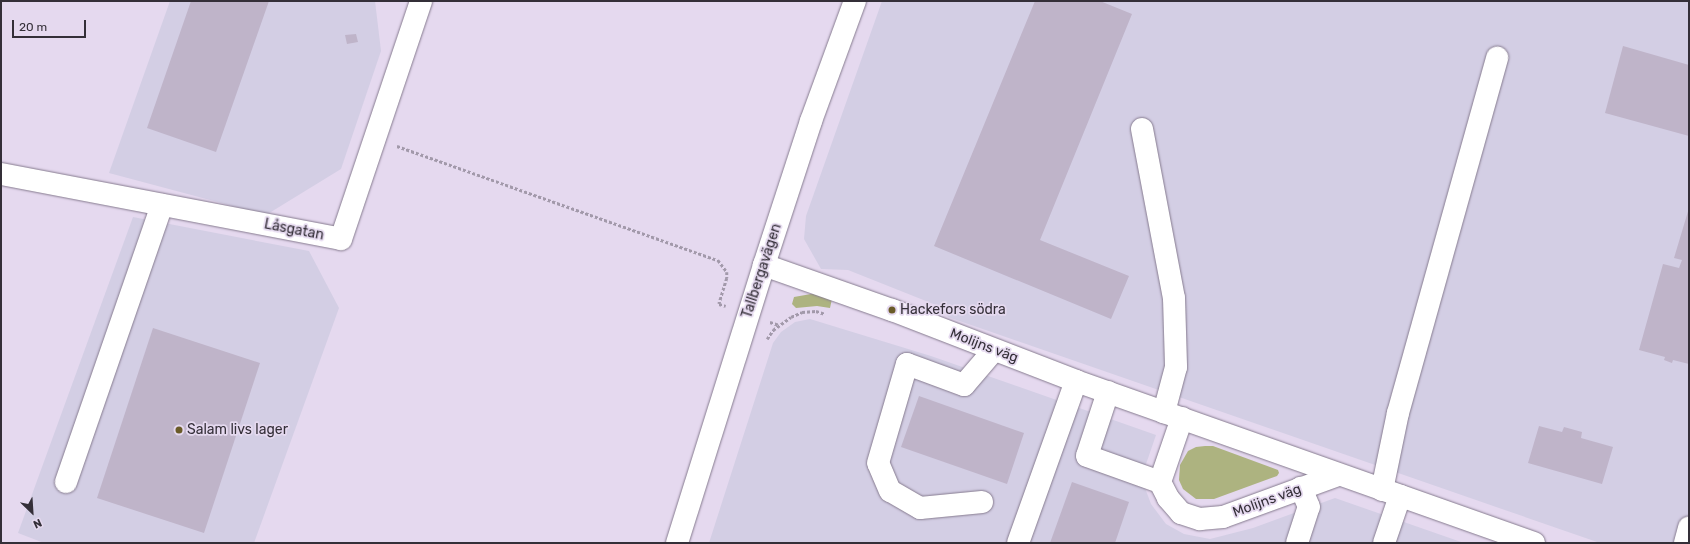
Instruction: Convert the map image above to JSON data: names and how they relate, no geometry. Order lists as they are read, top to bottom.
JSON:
{
  "streets": {
    "street": ["Låsgatan", "Tallbergavägen", "Molijns väg"]
  },
  "crossings": [
    ["Tallbergavägen", "Molijns väg"]
  ],
  "places": ["Hackefors södra", "Salam livs lager"],
  "scale_bar": "20 m",
  "north": "bottom right"
}
